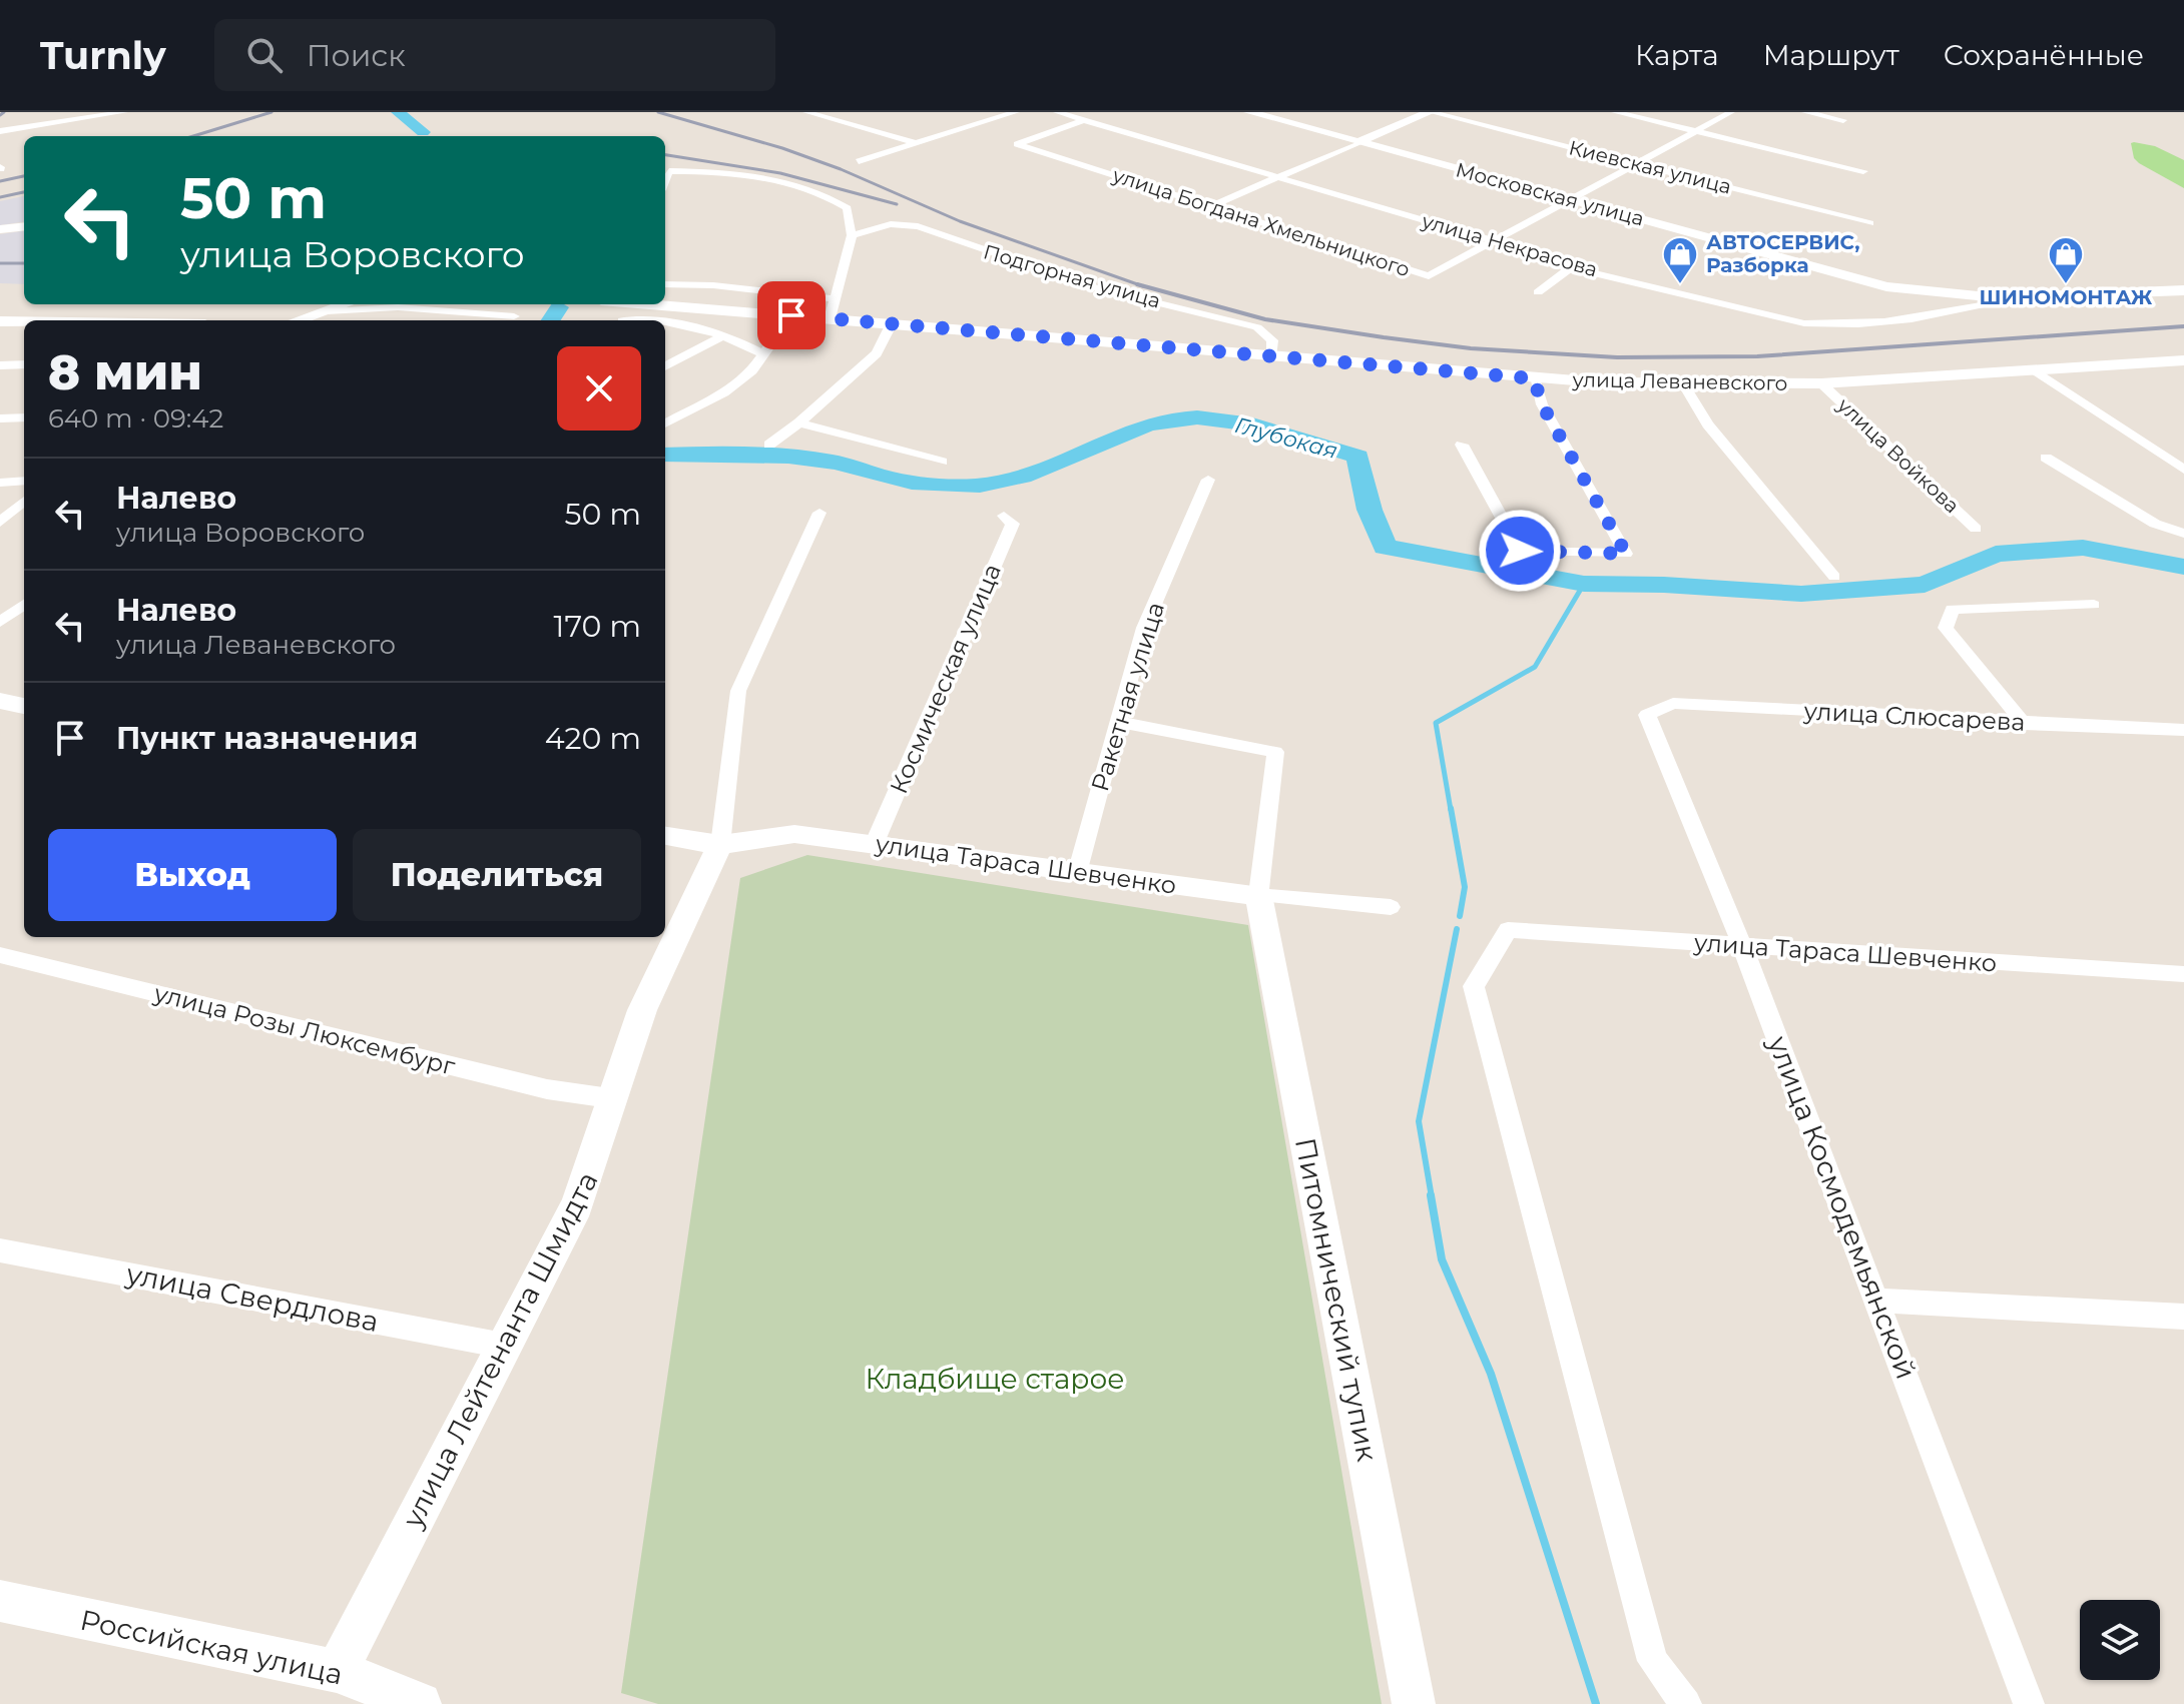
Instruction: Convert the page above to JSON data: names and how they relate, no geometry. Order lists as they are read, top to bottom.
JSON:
{
  "streets": {
    "street": [
      "Киевская улица",
      "Московская улица",
      "улица Богдана Хмельницкого",
      "улица Некрасова",
      "Подгорная улица",
      "улица Леваневского",
      "улица Войкова",
      "Космическая улица",
      "Ракетная улица",
      "улица Слюсарева",
      "улица Тараса Шевченко",
      "улица Розы Люксембург",
      "улица Космодемьянской",
      "улица Свердлова",
      "Питомнический тупик",
      "улица Лейтенанта Шмидта",
      "Российская улица"
    ]
  },
  "crossings": [
    ["Киевская улица", "улица Богдана Хмельницкого"],
    ["Московская улица", "улица Богдана Хмельницкого"],
    ["Московская улица", "улица Некрасова"],
    ["улица Богдана Хмельницкого", "улица Некрасова"],
    ["Подгорная улица", "улица Леваневского"],
    ["улица Леваневского", "улица Войкова"],
    ["Космическая улица", "улица Тараса Шевченко"],
    ["Ракетная улица", "улица Тараса Шевченко"],
    ["улица Слюсарева", "улица Космодемьянской"],
    ["улица Тараса Шевченко", "улица Космодемьянской"],
    ["улица Тараса Шевченко", "Питомнический тупик"],
    ["улица Тараса Шевченко", "улица Лейтенанта Шмидта"],
    ["улица Розы Люксембург", "улица Лейтенанта Шмидта"],
    ["улица Свердлова", "улица Лейтенанта Шмидта"],
    ["улица Лейтенанта Шмидта", "Российская улица"]
  ],
  "water": ["Глубокая"],
  "parks": ["Кладбище старое"],
  "places": {
    "shop": ["АВТОСЕРВИС, Разборка", "ШИНОМОНТАЖ"]
  },
  "page": {
    "header": "Turnly",
    "search": "Поиск",
    "nav": ["Карта", "Маршрут", "Сохранённые"],
    "turn": ["50 m", "улица Воровского"],
    "heading": ["8 мин", "640 m · 09:42"],
    "list": [
      {
        "name": "Налево",
        "note": "улица Воровского",
        "value": "50 m"
      },
      {
        "name": "Налево",
        "note": "улица Леваневского",
        "value": "170 m"
      },
      {
        "name": "Пункт назначения",
        "value": "420 m"
      }
    ],
    "buttons": ["Выход", "Поделиться"]
  }
}
